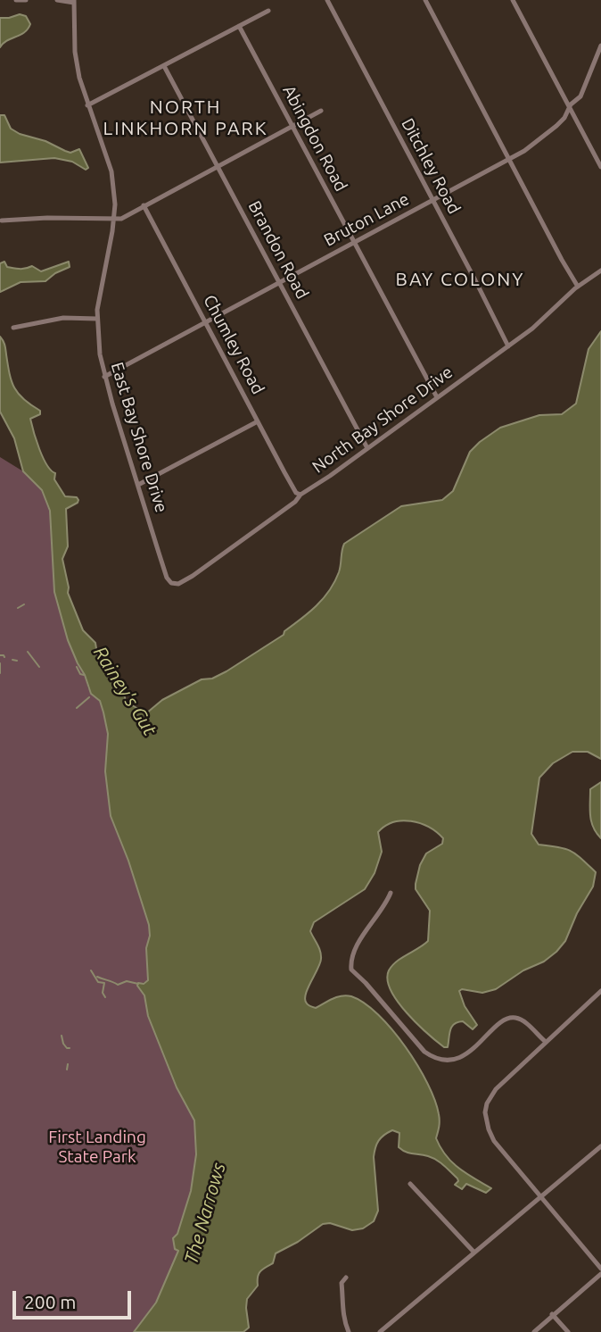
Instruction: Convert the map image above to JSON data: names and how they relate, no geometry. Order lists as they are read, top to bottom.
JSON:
{
  "streets": {
    "street": [
      "Abingdon Road",
      "Ditchley Road",
      "Bruton Lane",
      "Brandon Road",
      "Chumley Road",
      "North Bay Shore Drive",
      "East Bay Shore Drive"
    ]
  },
  "crossings": [
    ["Abingdon Road", "Bruton Lane"],
    ["Abingdon Road", "North Bay Shore Drive"],
    ["Ditchley Road", "Bruton Lane"],
    ["Ditchley Road", "North Bay Shore Drive"],
    ["Bruton Lane", "Brandon Road"],
    ["Bruton Lane", "Chumley Road"],
    ["Bruton Lane", "East Bay Shore Drive"],
    ["Brandon Road", "North Bay Shore Drive"],
    ["Chumley Road", "North Bay Shore Drive"],
    ["North Bay Shore Drive", "East Bay Shore Drive"]
  ],
  "districts": ["NORTH LINKHORN PARK", "BAY COLONY"],
  "water": ["Rainey's Gut", "The Narrows"],
  "parks": ["First Landing State Park"],
  "scale_bar": "200 m"
}
